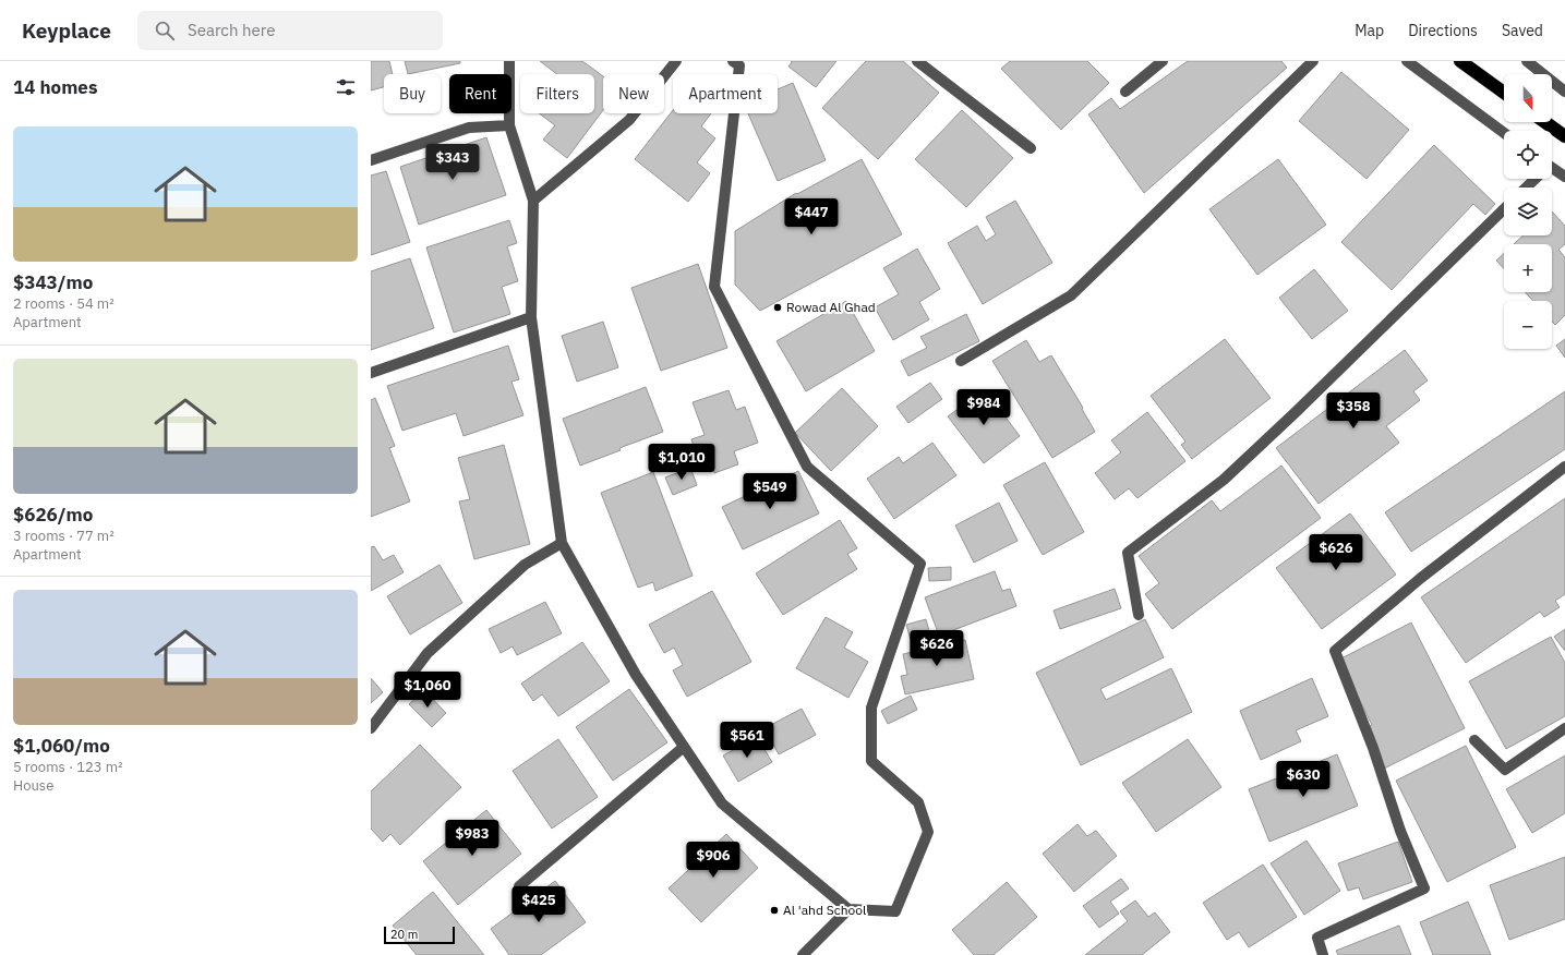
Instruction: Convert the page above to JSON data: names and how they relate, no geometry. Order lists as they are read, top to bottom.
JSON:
{
  "places": ["Rowad Al Ghad", "Al 'ahd School"],
  "scale_bar": "20 m",
  "north": "bottom",
  "page": {
    "header": "Keyplace",
    "search": "Search here",
    "nav": ["Map", "Directions", "Saved"],
    "heading": "14 homes",
    "map_buttons": ["+", "−"],
    "chip": [
      "Buy",
      "Rent",
      "Filters",
      "New",
      "Apartment"
    ],
    "list": [
      {
        "name": "$343/mo",
        "note": "2 rooms · 54 m² · Apartment"
      },
      {
        "name": "$626/mo",
        "note": "3 rooms · 77 m² · Apartment"
      },
      {
        "name": "$1,060/mo",
        "note": "5 rooms · 123 m² · House"
      }
    ],
    "price": [
      "$343",
      "$447",
      "$984",
      "$358",
      "$1,010",
      "$549",
      "$626",
      "$626",
      "$1,060",
      "$561",
      "$630",
      "$983",
      "$906",
      "$425"
    ],
    "scale": "20 m"
  }
}
